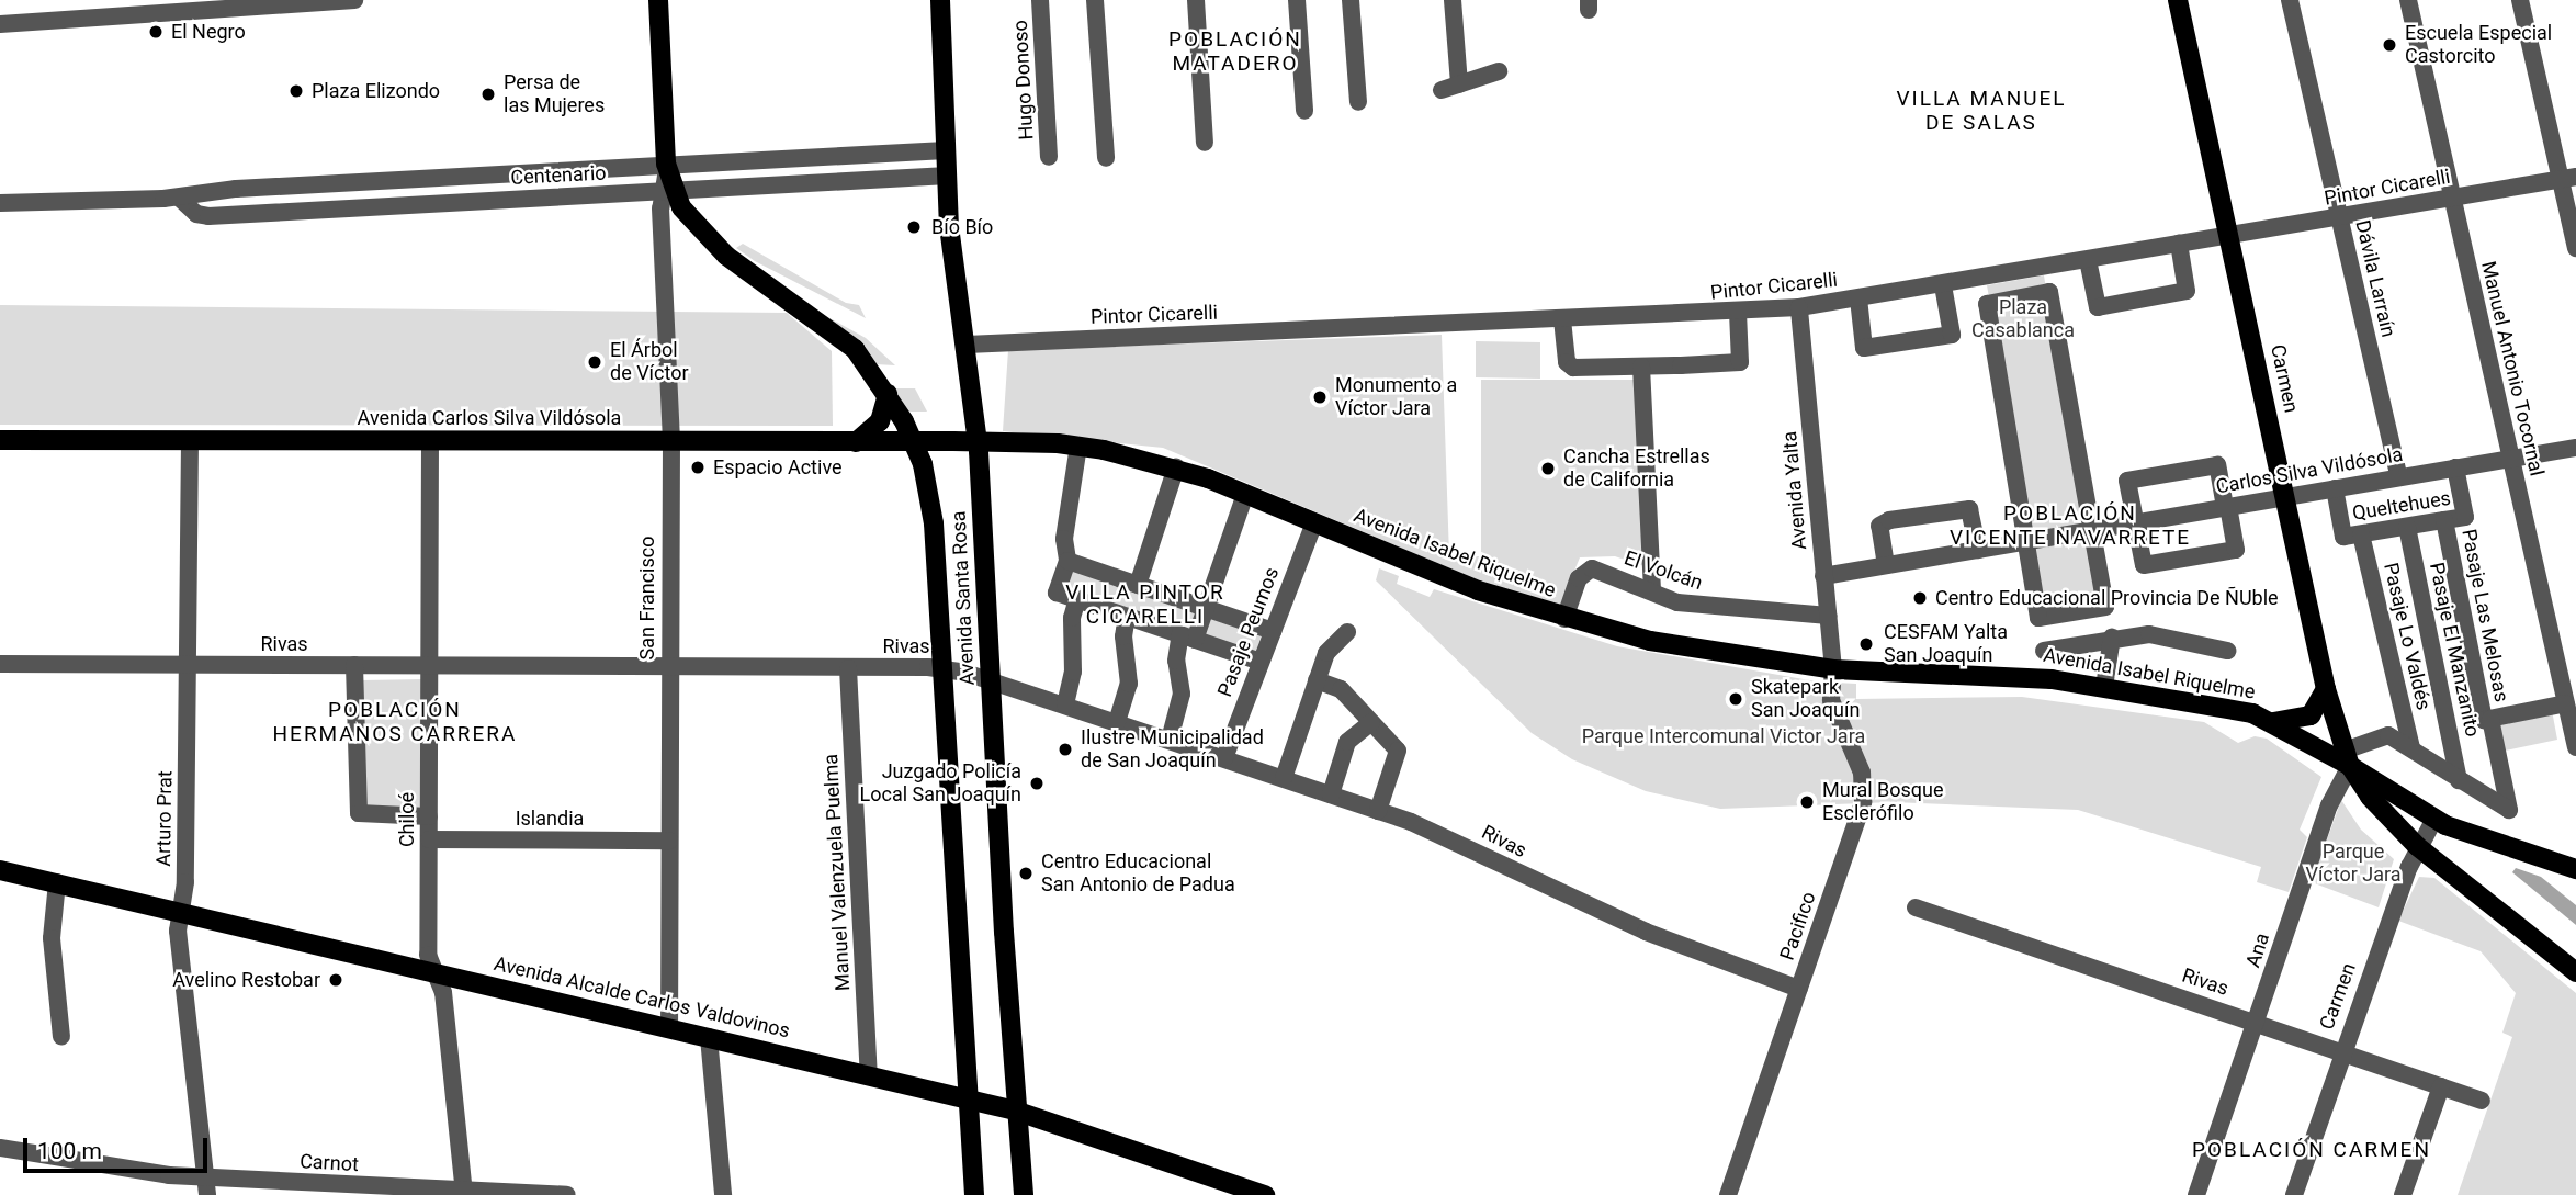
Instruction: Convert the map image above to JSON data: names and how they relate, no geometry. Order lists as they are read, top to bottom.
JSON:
{
  "streets": {
    "main road": [
      "Carmen",
      "Avenida Carlos Silva Vildósola",
      "Avenida Isabel Riquelme",
      "San Francisco",
      "Avenida Santa Rosa",
      "Avenida Alcalde Carlos Valdovinos"
    ],
    "street": [
      "Hugo Donoso",
      "Centenario",
      "Pintor Cicarelli",
      "Dávila Larraín",
      "Manuel Antonio Tocornal",
      "Carlos Silva Vildósola",
      "Avenida Yalta",
      "Queltehues",
      "El Volcán",
      "Pasaje Las Melosas",
      "Pasaje Peumos",
      "Pasaje Lo Valdés",
      "Rivas",
      "Pasaje El Manzanito",
      "Arturo Prat",
      "Islandia",
      "Chiloé",
      "Manuel Valenzuela Puelma",
      "Pacifico",
      "Ana",
      "Carnot"
    ]
  },
  "crossings": [
    ["Centenario", "San Francisco"],
    ["Centenario", "Avenida Santa Rosa"],
    ["Pintor Cicarelli", "Dávila Larraín"],
    ["Pintor Cicarelli", "Manuel Antonio Tocornal"],
    ["Pintor Cicarelli", "Carmen"],
    ["Pintor Cicarelli", "Avenida Yalta"],
    ["Pintor Cicarelli", "Avenida Santa Rosa"],
    ["Dávila Larraín", "Carlos Silva Vildósola"],
    ["Manuel Antonio Tocornal", "Carlos Silva Vildósola"],
    ["Carmen", "Carlos Silva Vildósola"],
    ["Carmen", "Avenida Isabel Riquelme"],
    ["Carmen", "Rivas"],
    ["Carmen", "Ana"],
    ["Avenida Carlos Silva Vildósola", "Avenida Isabel Riquelme"],
    ["Avenida Carlos Silva Vildósola", "San Francisco"],
    ["Avenida Carlos Silva Vildósola", "Avenida Santa Rosa"],
    ["Avenida Carlos Silva Vildósola", "Arturo Prat"],
    ["Avenida Carlos Silva Vildósola", "Chiloé"],
    ["Carlos Silva Vildósola", "Avenida Yalta"],
    ["Carlos Silva Vildósola", "Queltehues"],
    ["Avenida Yalta", "Avenida Isabel Riquelme"],
    ["Avenida Yalta", "El Volcán"],
    ["Avenida Yalta", "Pacifico"],
    ["Queltehues", "Pasaje Las Melosas"],
    ["Queltehues", "Pasaje Lo Valdés"],
    ["Queltehues", "Pasaje El Manzanito"],
    ["Avenida Isabel Riquelme", "El Volcán"],
    ["Avenida Isabel Riquelme", "Avenida Santa Rosa"],
    ["Avenida Isabel Riquelme", "Pasaje Peumos"],
    ["Avenida Isabel Riquelme", "Pacifico"],
    ["Avenida Isabel Riquelme", "Ana"],
    ["San Francisco", "Avenida Santa Rosa"],
    ["San Francisco", "Rivas"],
    ["San Francisco", "Islandia"],
    ["San Francisco", "Avenida Alcalde Carlos Valdovinos"],
    ["Avenida Santa Rosa", "Rivas"],
    ["Avenida Santa Rosa", "Avenida Alcalde Carlos Valdovinos"],
    ["Pasaje Las Melosas", "Pasaje El Manzanito"],
    ["Pasaje Peumos", "Rivas"],
    ["Rivas", "Arturo Prat"],
    ["Rivas", "Chiloé"],
    ["Rivas", "Manuel Valenzuela Puelma"],
    ["Rivas", "Pacifico"],
    ["Rivas", "Ana"],
    ["Arturo Prat", "Avenida Alcalde Carlos Valdovinos"],
    ["Arturo Prat", "Carnot"],
    ["Islandia", "Chiloé"],
    ["Chiloé", "Avenida Alcalde Carlos Valdovinos"],
    ["Chiloé", "Carnot"],
    ["Manuel Valenzuela Puelma", "Avenida Alcalde Carlos Valdovinos"]
  ],
  "districts": [
    "POBLACIÓN MATADERO",
    "VILLA MANUEL DE SALAS",
    "POBLACIÓN VICENTE NAVARRETE",
    "VILLA PINTOR CICARELLI",
    "POBLACIÓN HERMANOS CARRERA",
    "POBLACIÓN CARMEN"
  ],
  "parks": ["Plaza Casablanca", "Parque Intercomunal Victor Jara", "Parque Víctor Jara"],
  "places": [
    "El Negro",
    "Escuela Especial Castorcito",
    "Plaza Elizondo",
    "Persa de las Mujeres",
    "Bío Bío",
    "El Árbol de Víctor",
    "Monumento a Víctor Jara",
    "Espacio Active",
    "Cancha Estrellas de California",
    "Centro Educacional Provincia De ÑUble",
    "CESFAM Yalta San Joaquín",
    "Skatepark San Joaquín",
    "Ilustre Municipalidad de San Joaquín",
    "Juzgado Policía Local San Joaquín",
    "Mural Bosque Esclerófilo",
    "Centro Educacional San Antonio de Padua",
    "Avelino Restobar"
  ],
  "scale_bar": "100 m"
}
